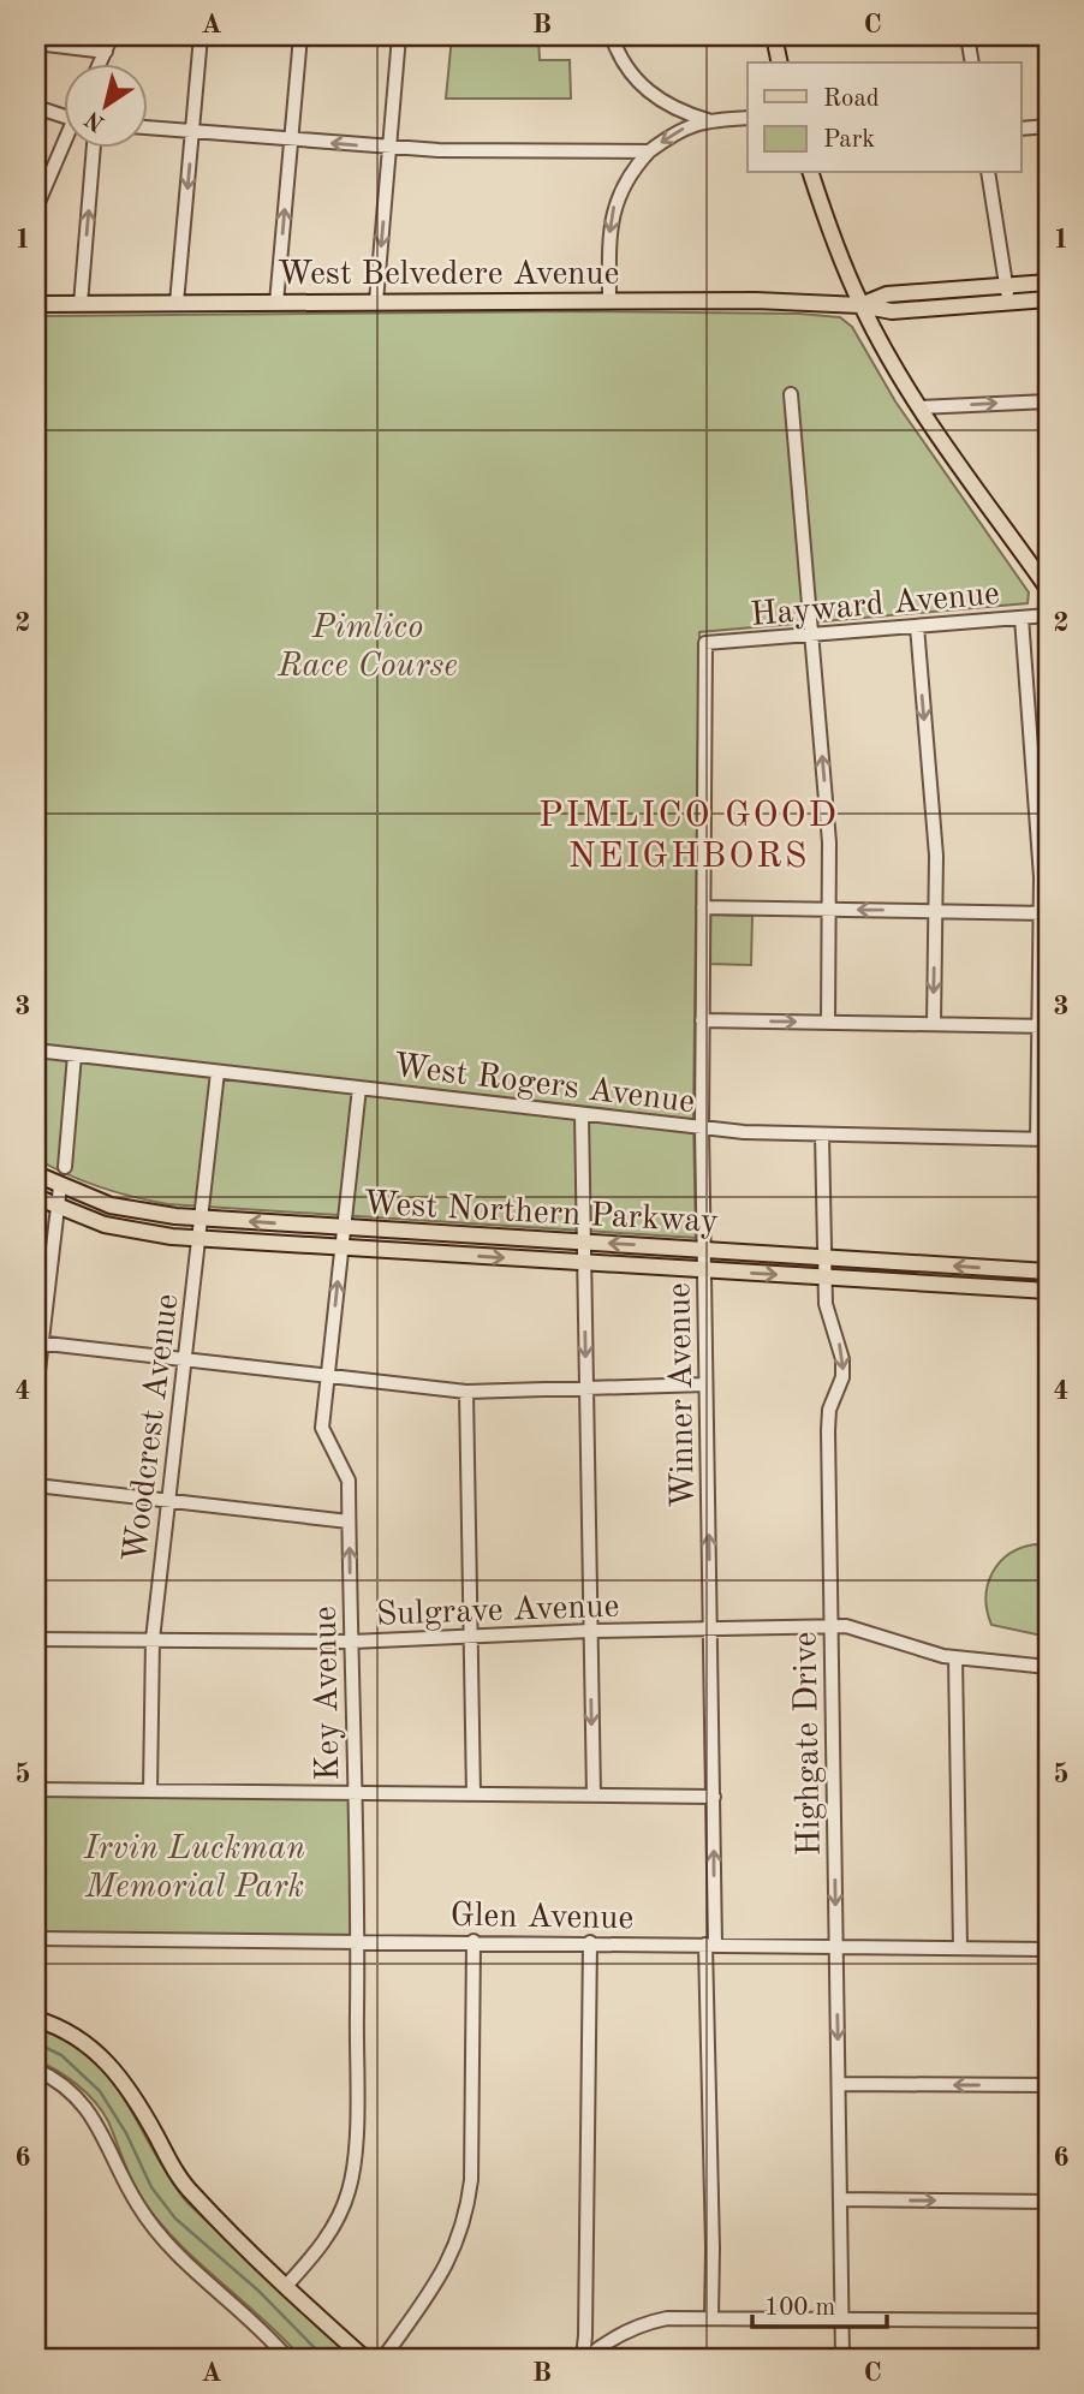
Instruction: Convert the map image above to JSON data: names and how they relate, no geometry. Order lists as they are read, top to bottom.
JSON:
{
  "streets": {
    "main road": ["West Belvedere Avenue", "West Northern Parkway"],
    "street": [
      "Hayward Avenue",
      "West Rogers Avenue",
      "Winner Avenue",
      "Woodcrest Avenue",
      "Sulgrave Avenue",
      "Key Avenue",
      "Highgate Drive",
      "Glen Avenue"
    ]
  },
  "crossings": [
    ["Hayward Avenue", "Winner Avenue"],
    ["West Rogers Avenue", "Winner Avenue"],
    ["West Rogers Avenue", "Woodcrest Avenue"],
    ["West Rogers Avenue", "Key Avenue"],
    ["West Rogers Avenue", "Highgate Drive"],
    ["West Northern Parkway", "Winner Avenue"],
    ["West Northern Parkway", "Woodcrest Avenue"],
    ["West Northern Parkway", "Key Avenue"],
    ["West Northern Parkway", "Highgate Drive"],
    ["Winner Avenue", "Sulgrave Avenue"],
    ["Winner Avenue", "Glen Avenue"],
    ["Woodcrest Avenue", "Sulgrave Avenue"],
    ["Sulgrave Avenue", "Key Avenue"],
    ["Sulgrave Avenue", "Highgate Drive"],
    ["Key Avenue", "Glen Avenue"],
    ["Highgate Drive", "Glen Avenue"]
  ],
  "one_way": ["Highgate Drive"],
  "districts": ["PIMLICO GOOD NEIGHBORS"],
  "parks": ["Pimlico Race Course", "Irvin Luckman Memorial Park"],
  "legend": ["Road", "Park"],
  "scale_bar": "100 m",
  "north": "bottom left",
  "grid": {
    "columns": ["A", "B", "C"],
    "rows": [
      "1",
      "2",
      "3",
      "4",
      "5",
      "6"
    ]
  }
}
